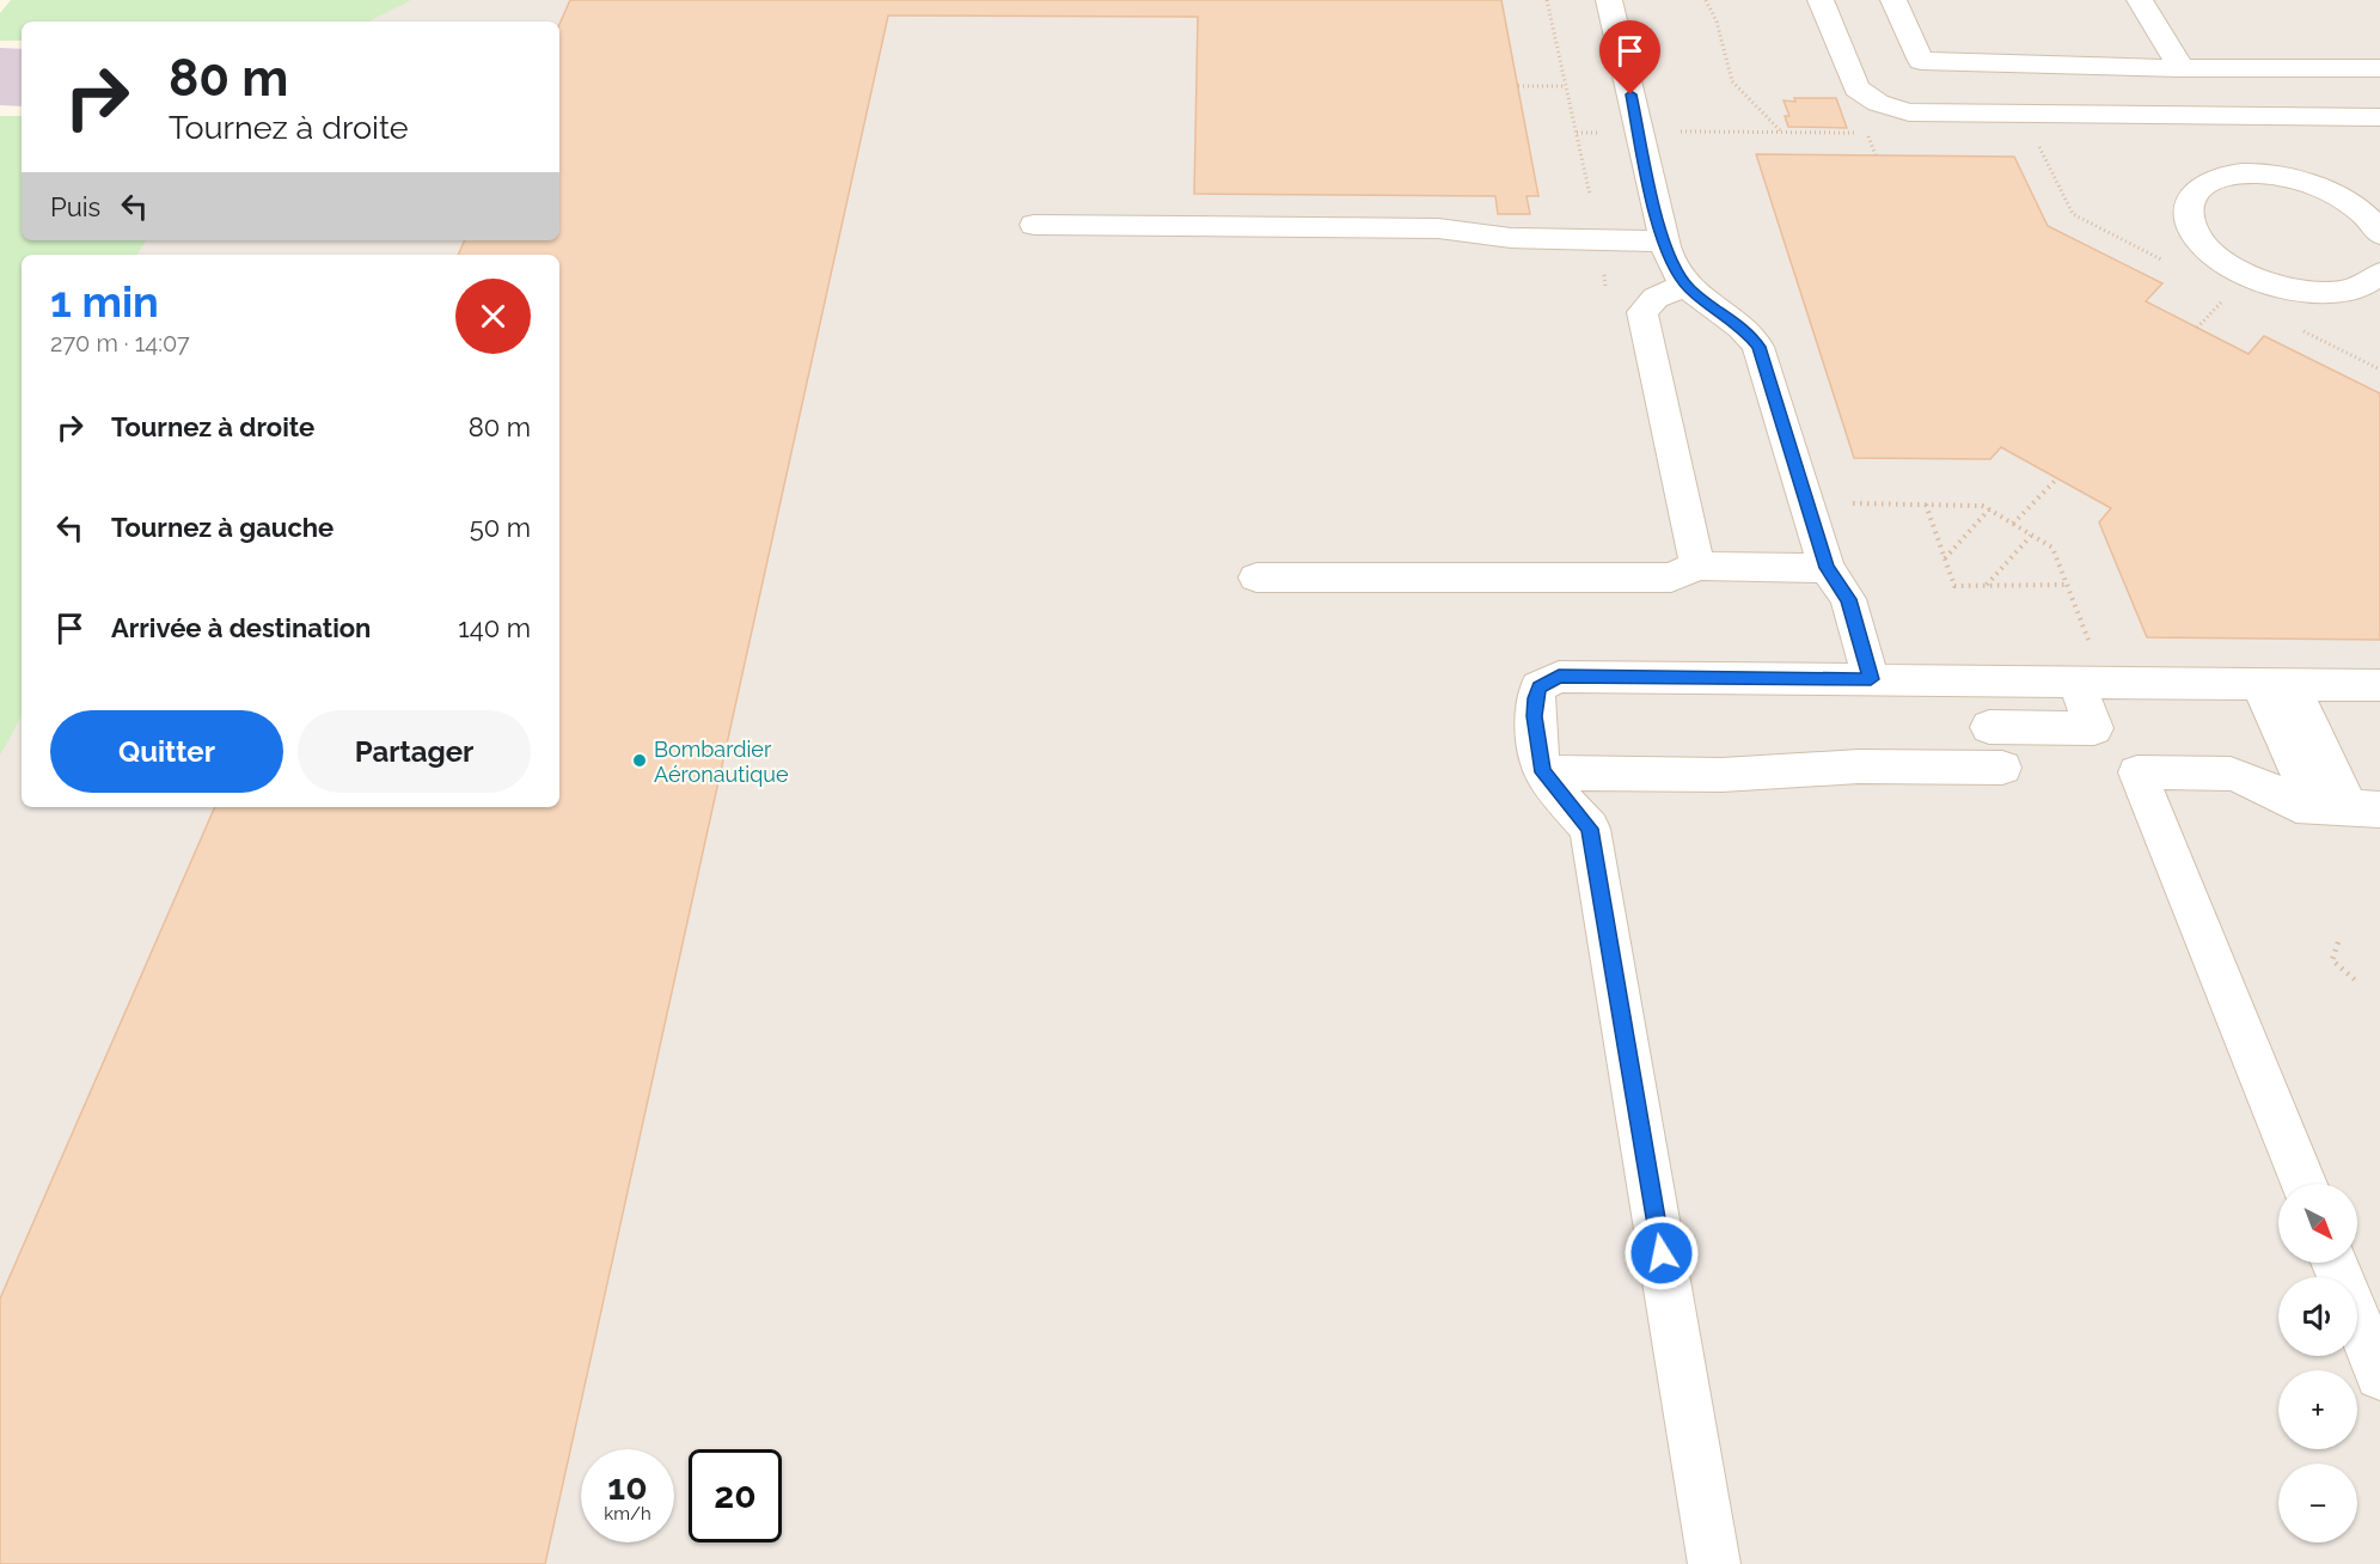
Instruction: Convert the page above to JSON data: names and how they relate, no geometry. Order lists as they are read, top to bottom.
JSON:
{
  "places": ["Bombardier Aéronautique"],
  "north": "bottom right",
  "page": {
    "turn": ["80 m", "Tournez à droite"],
    "then": "Puis",
    "heading": ["1 min", "270 m · 14:07"],
    "list": [
      {
        "name": "Tournez à droite",
        "value": "80 m"
      },
      {
        "name": "Tournez à gauche",
        "value": "50 m"
      },
      {
        "name": "Arrivée à destination",
        "value": "140 m"
      }
    ],
    "buttons": ["Quitter", "Partager"],
    "map_buttons": ["+", "−"],
    "speed": "10 km/h",
    "limit": "20"
  }
}
